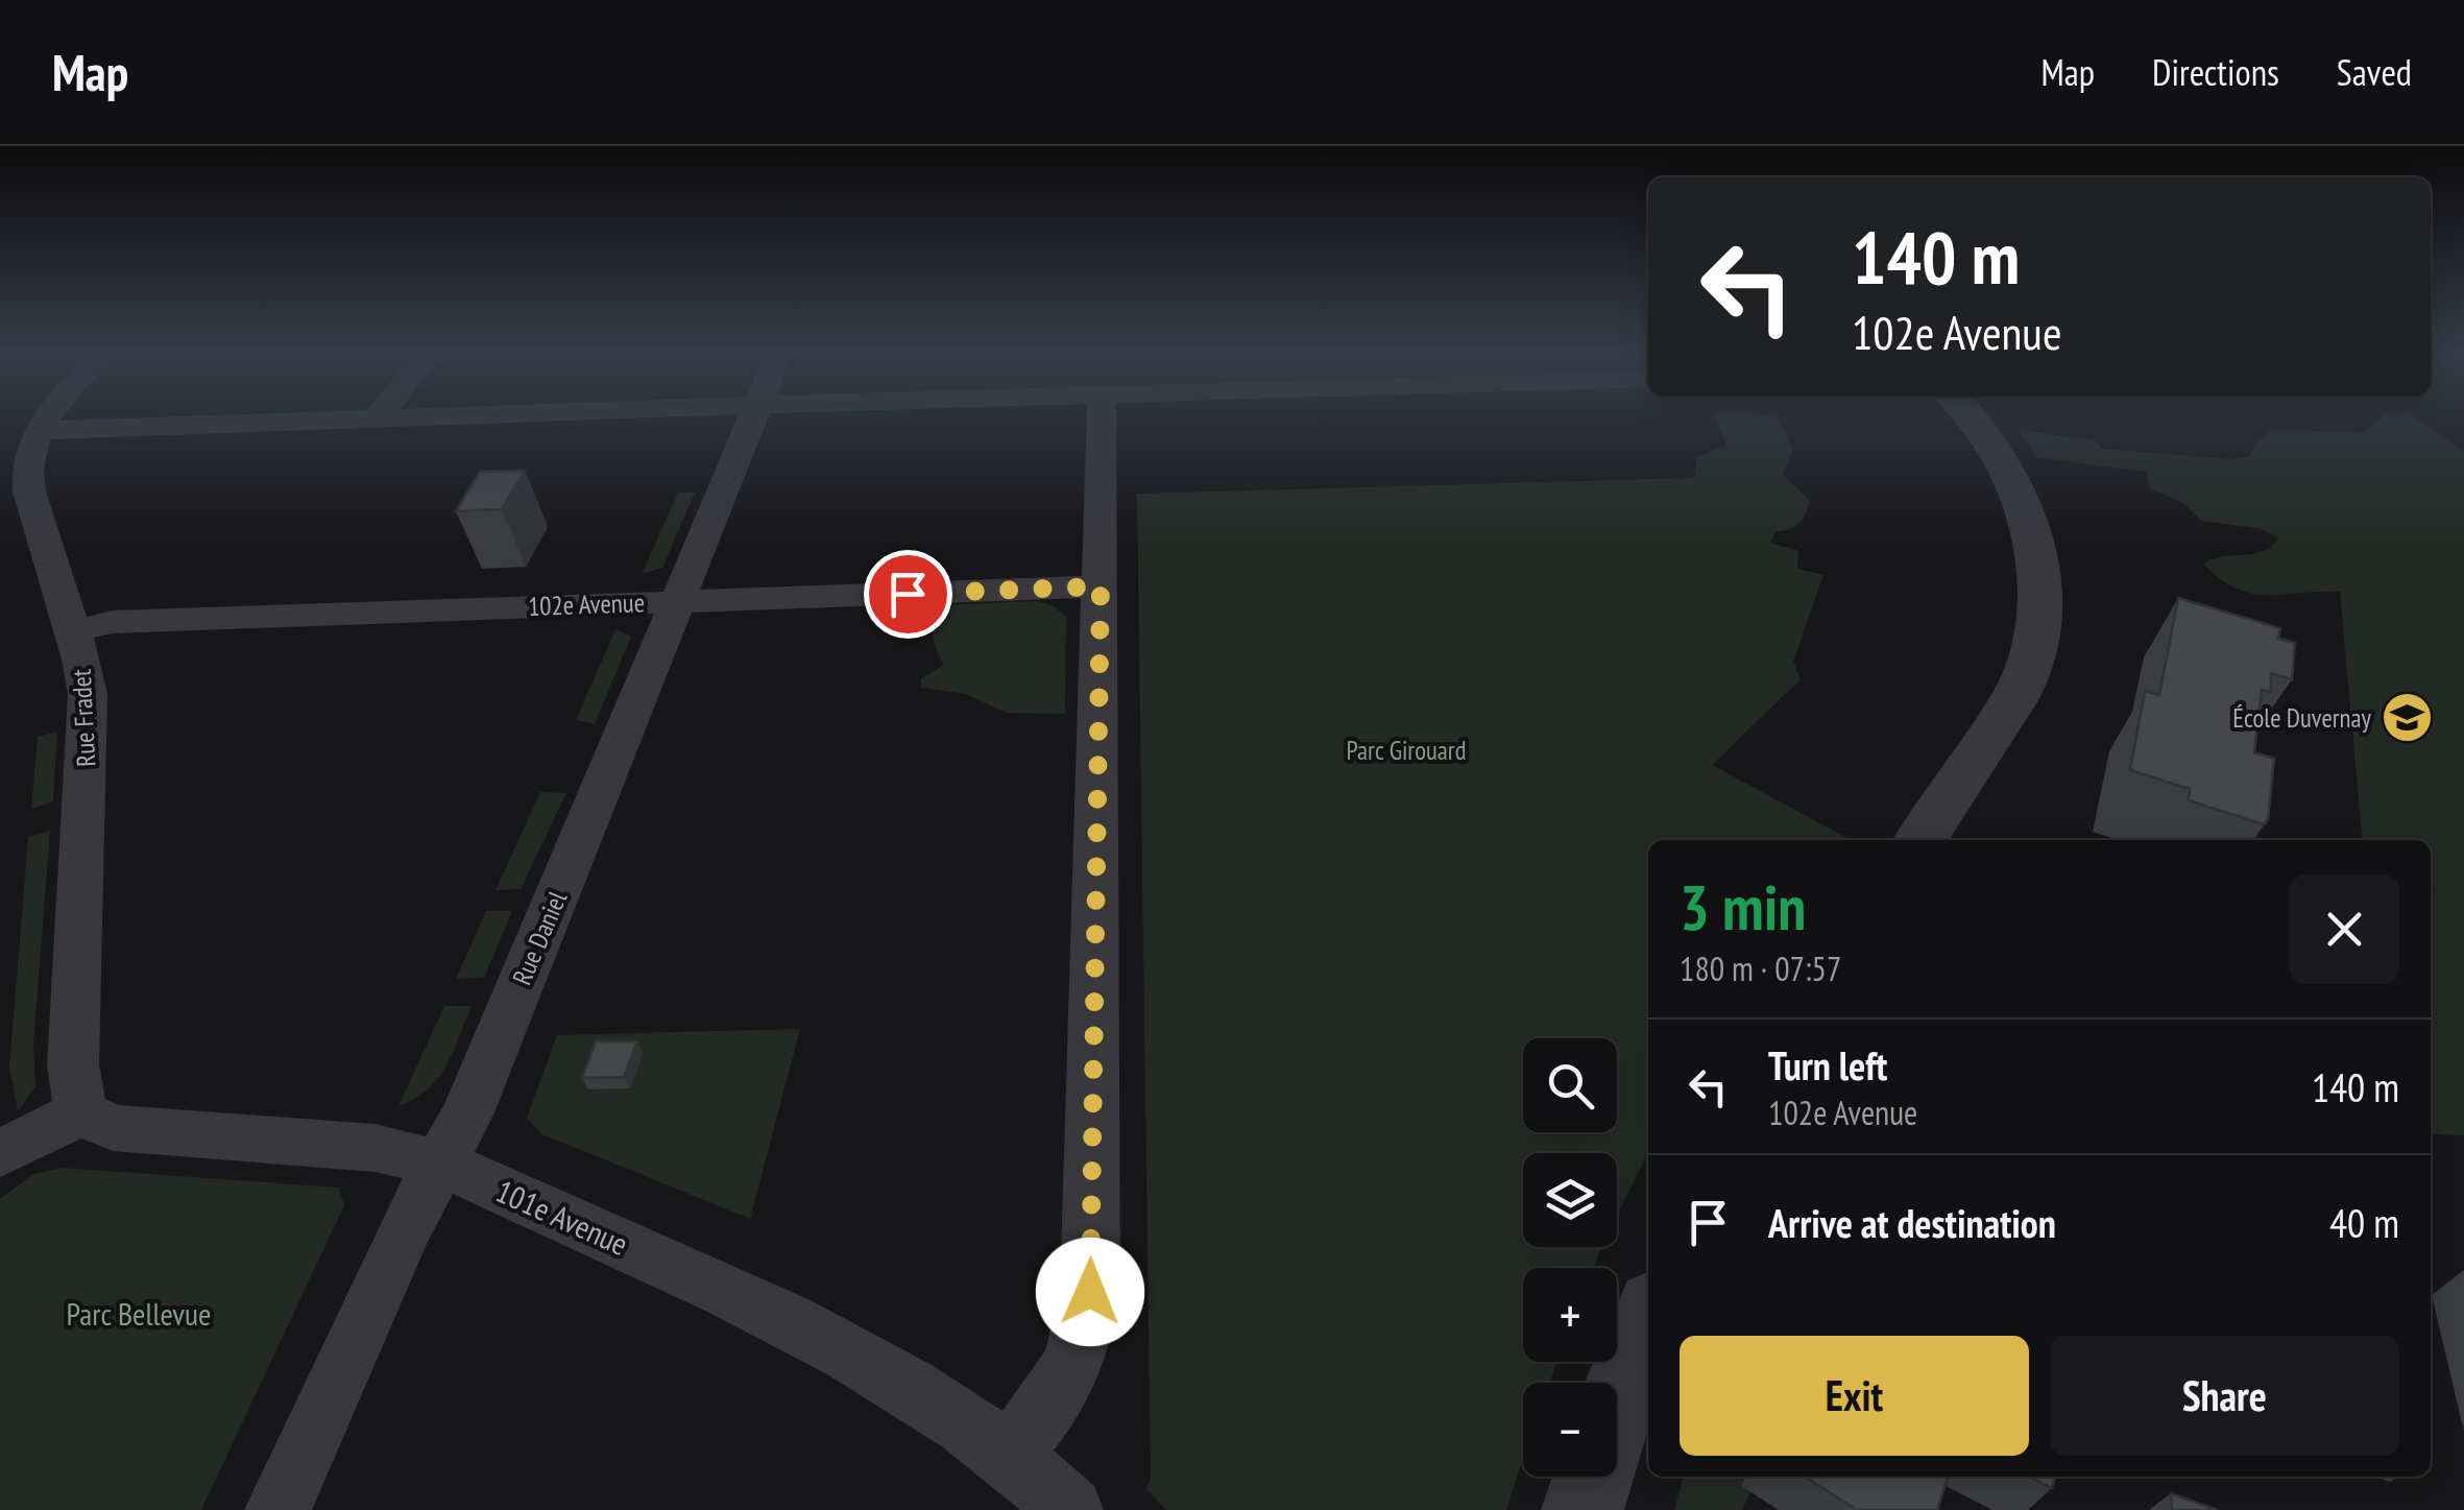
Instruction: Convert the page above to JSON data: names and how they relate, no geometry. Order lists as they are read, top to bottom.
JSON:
{
  "streets": {
    "street": [
      "102e Avenue",
      "Rue Fradet",
      "Rue Daniel",
      "101e Avenue"
    ]
  },
  "crossings": [
    ["102e Avenue", "Rue Fradet"],
    ["102e Avenue", "Rue Daniel"],
    ["Rue Fradet", "101e Avenue"],
    ["Rue Daniel", "101e Avenue"]
  ],
  "parks": ["Parc Girouard", "Parc Bellevue"],
  "places": {
    "school or university": ["École Duvernay"]
  },
  "page": {
    "header": "Map",
    "nav": ["Map", "Directions", "Saved"],
    "turn": ["140 m", "102e Avenue"],
    "heading": ["3 min", "180 m · 07:57"],
    "list": [
      {
        "name": "Turn left",
        "note": "102e Avenue",
        "value": "140 m"
      },
      {
        "name": "Arrive at destination",
        "value": "40 m"
      }
    ],
    "map_buttons": ["+", "−"],
    "buttons": ["Exit", "Share"]
  }
}
